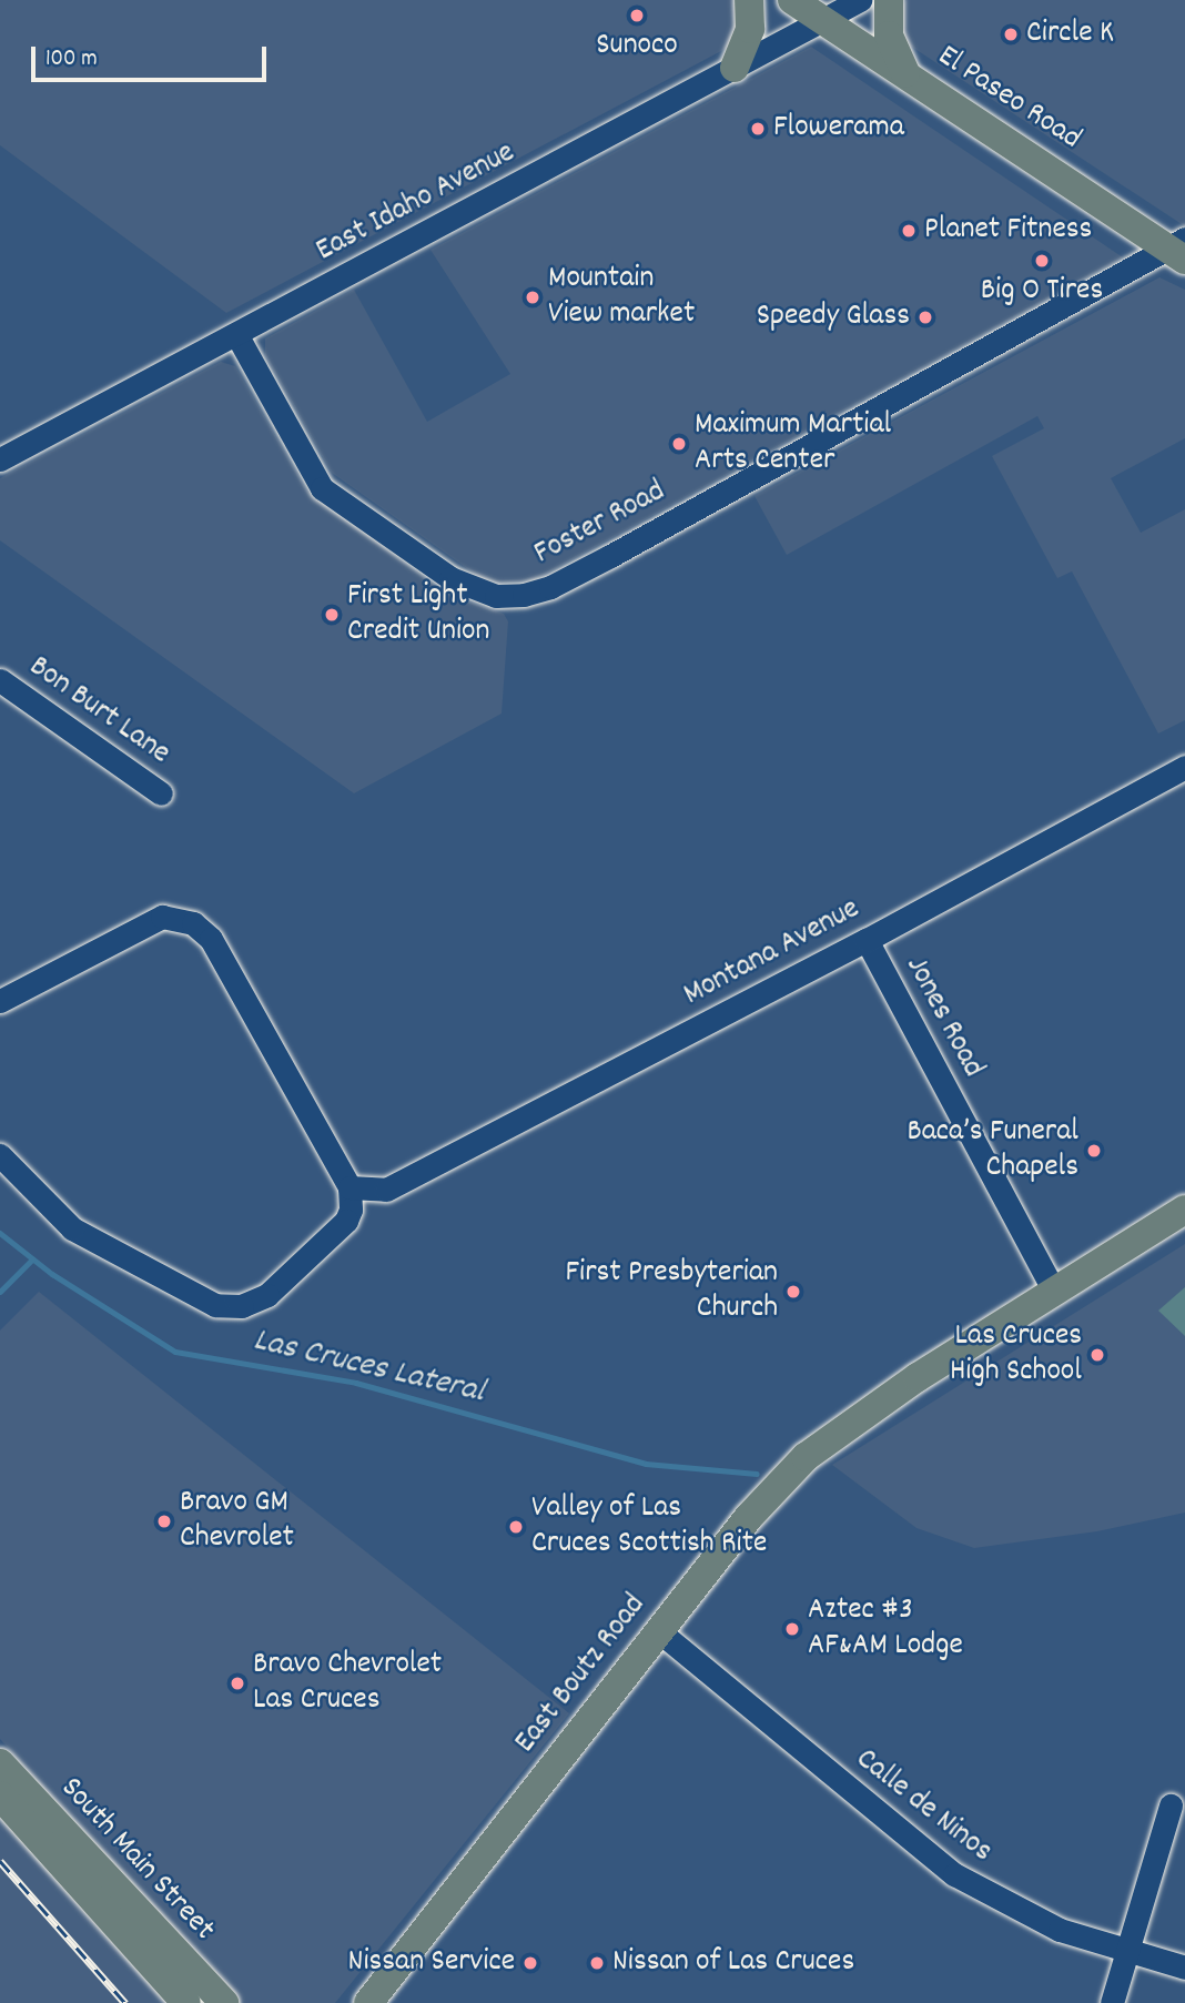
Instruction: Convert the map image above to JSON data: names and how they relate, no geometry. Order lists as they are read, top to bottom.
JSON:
{
  "streets": {
    "main road": ["El Paseo Road", "East Boutz Road", "South Main Street"],
    "street": [
      "East Idaho Avenue",
      "Foster Road",
      "Bon Burt Lane",
      "Montana Avenue",
      "Jones Road",
      "Calle de Ninos"
    ]
  },
  "crossings": [
    ["El Paseo Road", "East Idaho Avenue"],
    ["El Paseo Road", "Foster Road"],
    ["East Idaho Avenue", "Foster Road"],
    ["Montana Avenue", "Jones Road"],
    ["Jones Road", "East Boutz Road"],
    ["East Boutz Road", "Calle de Ninos"]
  ],
  "water": ["Las Cruces Lateral"],
  "places": [
    "Sunoco",
    "Circle K",
    "Flowerama",
    "Planet Fitness",
    "Big O Tires",
    "Mountain View market",
    "Speedy Glass",
    "Maximum Martial Arts Center",
    "First Light Credit Union",
    "Baca’s Funeral Chapels",
    "First Presbyterian Church",
    "Las Cruces High School",
    "Bravo GM Chevrolet",
    "Valley of Las Cruces Scottish Rite",
    "Aztec #3 AF&AM Lodge",
    "Bravo Chevrolet Las Cruces",
    "Nissan Service",
    "Nissan of Las Cruces"
  ],
  "scale_bar": "100 m"
}
